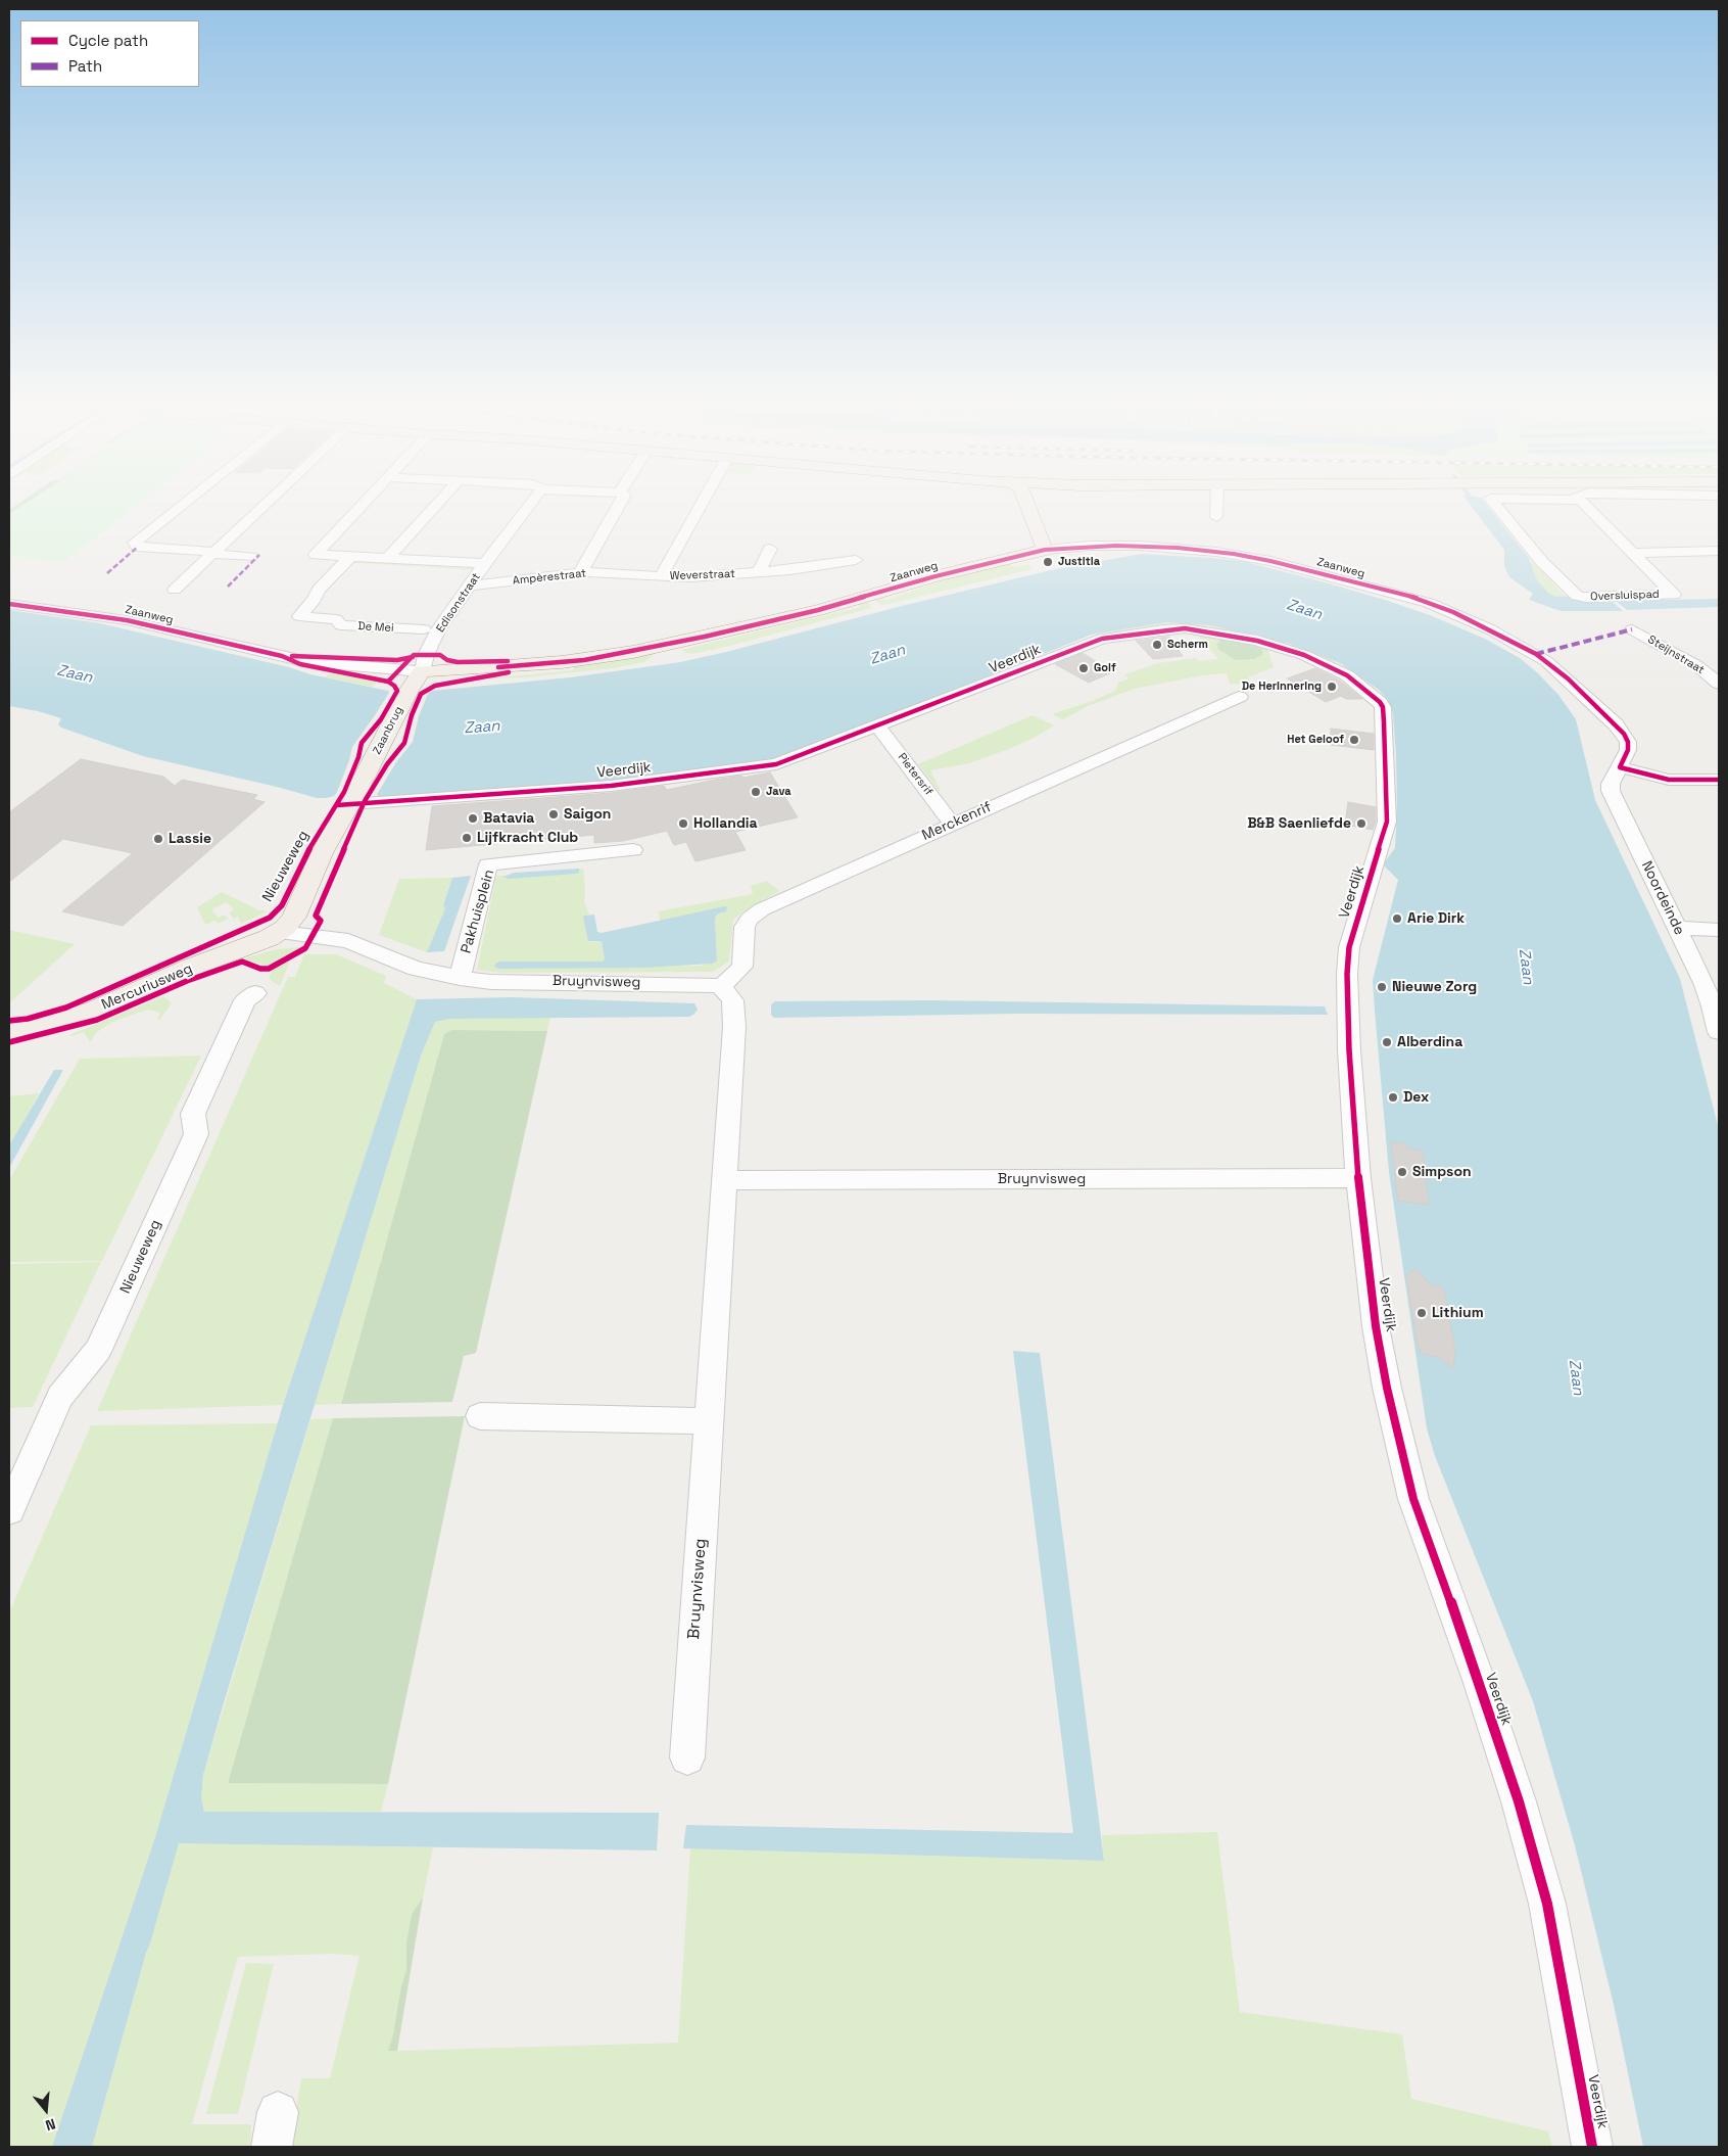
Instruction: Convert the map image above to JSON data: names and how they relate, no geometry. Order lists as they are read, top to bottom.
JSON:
{
  "streets": {
    "main road": [
      "Zaanweg",
      "Zaanbrug",
      "Nieuweweg",
      "Mercuriusweg"
    ],
    "street": [
      "Weverstraat",
      "Ampèrestraat",
      "Oversluispad",
      "Edisonstraat",
      "De Mei",
      "Steijnstraat",
      "Veerdijk",
      "Pietersrif",
      "Merckenrif",
      "Noordeinde",
      "Pakhuisplein",
      "Bruynvisweg"
    ]
  },
  "crossings": [
    ["Zaanweg", "Edisonstraat"],
    ["Zaanweg", "Zaanbrug"],
    ["Zaanweg", "Noordeinde"],
    ["Weverstraat", "Ampèrestraat"],
    ["Ampèrestraat", "Edisonstraat"],
    ["Ampèrestraat", "De Mei"],
    ["Edisonstraat", "Zaanbrug"],
    ["Veerdijk", "Zaanbrug"],
    ["Veerdijk", "Pietersrif"],
    ["Veerdijk", "Nieuweweg"],
    ["Veerdijk", "Bruynvisweg"],
    ["Zaanbrug", "Nieuweweg"],
    ["Pietersrif", "Merckenrif"],
    ["Merckenrif", "Bruynvisweg"],
    ["Nieuweweg", "Bruynvisweg"],
    ["Nieuweweg", "Mercuriusweg"],
    ["Pakhuisplein", "Bruynvisweg"],
    ["Bruynvisweg", "Mercuriusweg"]
  ],
  "water": ["Zaan"],
  "places": [
    "Justitia",
    "Scherm",
    "Golf",
    "De Herinnering",
    "Het Geloof",
    "Java",
    "Saigon",
    "Batavia",
    "Hollandia",
    "B&B Saenliefde",
    "Lijfkracht Club",
    "Lassie",
    "Arie Dirk",
    "Nieuwe Zorg",
    "Alberdina",
    "Dex",
    "Simpson",
    "Lithium"
  ],
  "legend": ["Cycle path", "Path"],
  "north": "bottom"
}
